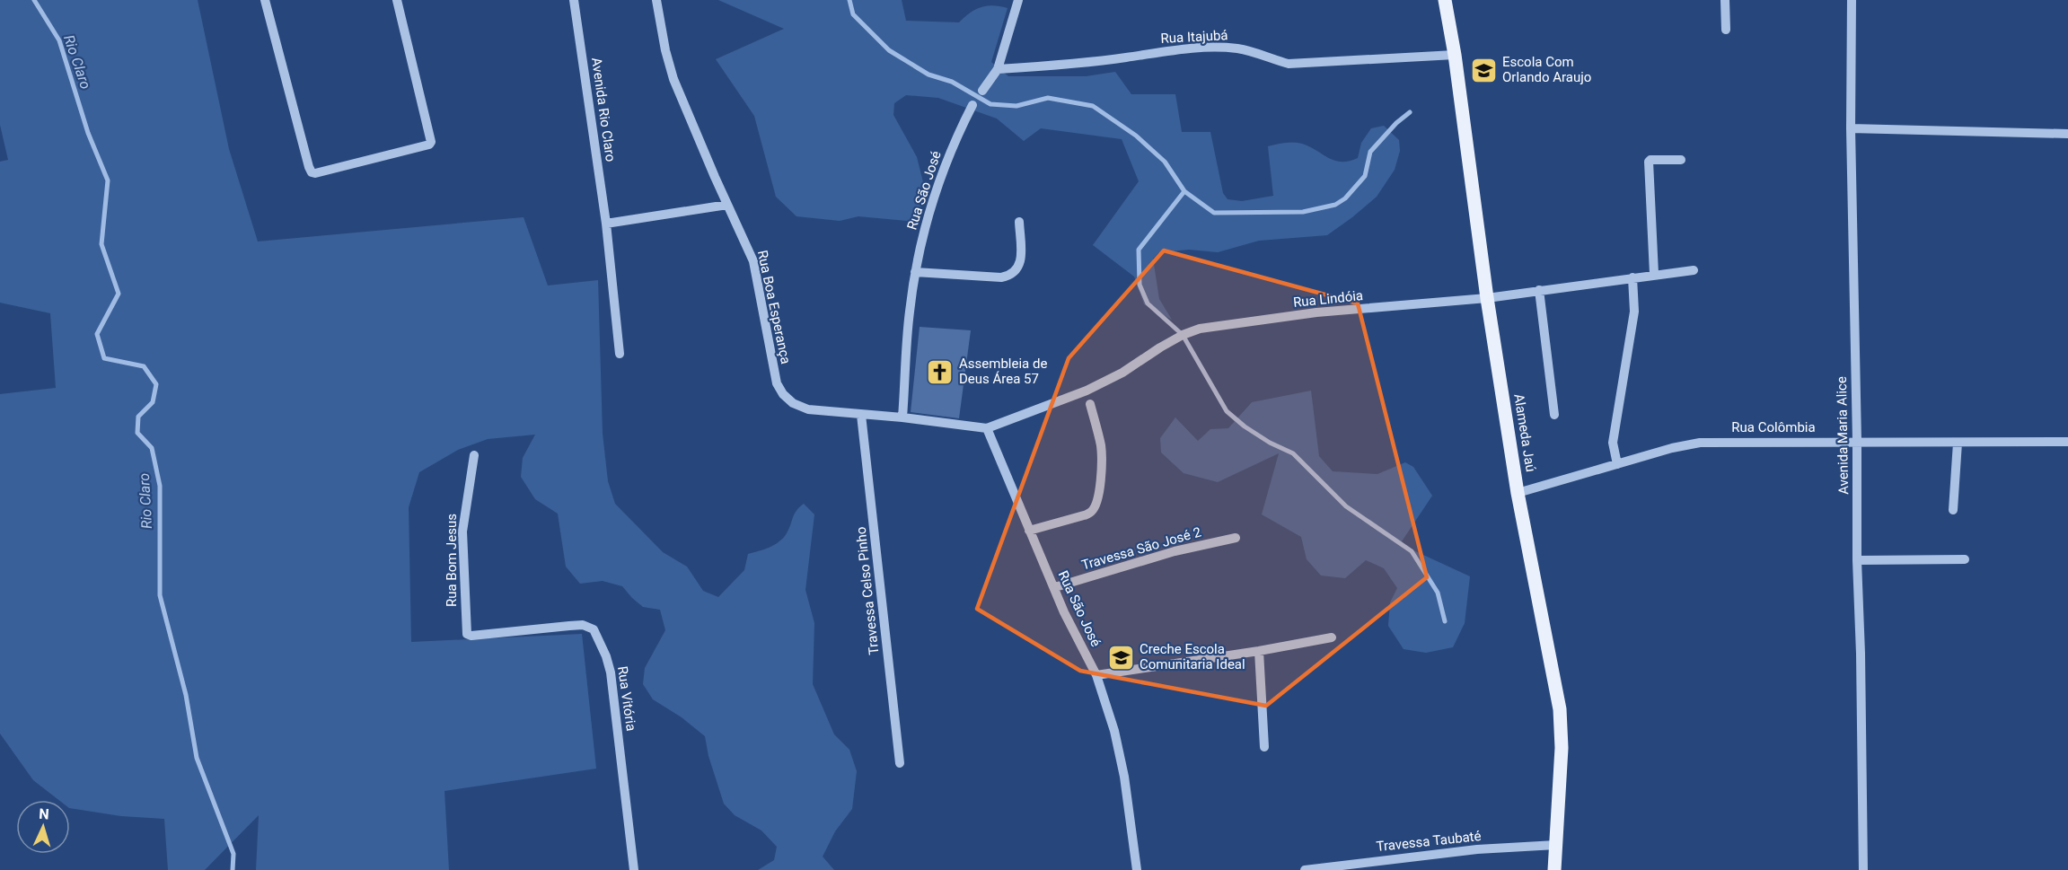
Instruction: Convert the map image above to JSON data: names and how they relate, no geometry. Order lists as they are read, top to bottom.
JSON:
{
  "streets": {
    "main road": ["Alameda Jaú"],
    "street": [
      "Rua Itajubá",
      "Avenida Rio Claro",
      "Rua São José",
      "Rua Lindóia",
      "Rua Boa Esperança",
      "Rua Colômbia",
      "Avenida Maria Alice",
      "Travessa São José 2",
      "Rua Bom Jesus",
      "Travessa Celso Pinho",
      "Rua Vitória",
      "Travessa Taubaté"
    ]
  },
  "crossings": [
    ["Rua Itajubá", "Alameda Jaú"],
    ["Rua São José", "Rua Lindóia"],
    ["Rua São José", "Rua Boa Esperança"],
    ["Rua São José", "Travessa São José 2"],
    ["Rua Lindóia", "Rua Boa Esperança"],
    ["Rua Lindóia", "Alameda Jaú"],
    ["Rua Boa Esperança", "Travessa Celso Pinho"],
    ["Rua Colômbia", "Alameda Jaú"],
    ["Rua Colômbia", "Avenida Maria Alice"],
    ["Alameda Jaú", "Travessa Taubaté"],
    ["Rua Bom Jesus", "Rua Vitória"]
  ],
  "water": ["Rio Claro"],
  "places": {
    "school or university": ["Escola Com Orlando Araujo", "Creche Escola Comunitaria Ideal"],
    "church": ["Assembleia de Deus Área 57"]
  },
  "north": "top"
}
